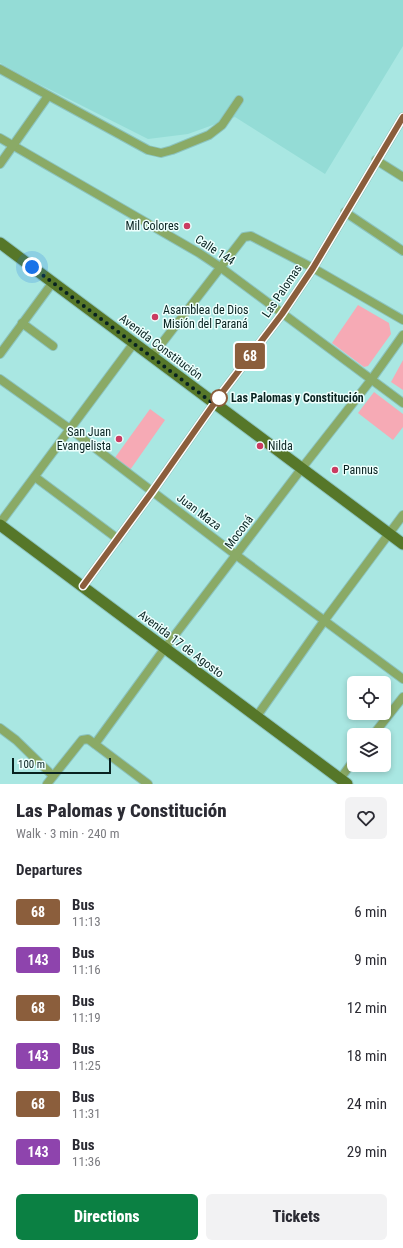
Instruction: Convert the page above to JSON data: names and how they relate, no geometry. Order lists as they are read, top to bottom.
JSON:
{
  "streets": {
    "main road": ["Avenida Constitución", "Avenida 17 de Agosto"],
    "street": [
      "Calle 144",
      "Las Palomas",
      "Juan Maza",
      "Moconá"
    ]
  },
  "crossings": [
    ["Calle 144", "Las Palomas"],
    ["Calle 144", "Moconá"],
    ["Las Palomas", "Avenida Constitución"],
    ["Las Palomas", "Juan Maza"],
    ["Las Palomas", "Avenida 17 de Agosto"],
    ["Avenida Constitución", "Moconá"],
    ["Juan Maza", "Moconá"],
    ["Moconá", "Avenida 17 de Agosto"]
  ],
  "places": [
    "Mil Colores",
    "Asamblea de Dios Misión del Paraná",
    "Las Palomas y Constitución",
    "San Juan Evangelista",
    "Nilda",
    "Pannus"
  ],
  "lines": ["bus line 68"],
  "scale_bar": "100 m",
  "page": {
    "on_map": "68",
    "scale": "100 m",
    "heading": [
      ["Las Palomas y Constitución", "Walk · 3 min · 240 m"],
      "Departures"
    ],
    "list": [
      {
        "mark": "68",
        "name": "Bus",
        "note": "11:13",
        "value": "6 min"
      },
      {
        "mark": "143",
        "name": "Bus",
        "note": "11:16",
        "value": "9 min"
      },
      {
        "mark": "68",
        "name": "Bus",
        "note": "11:19",
        "value": "12 min"
      },
      {
        "mark": "143",
        "name": "Bus",
        "note": "11:25",
        "value": "18 min"
      },
      {
        "mark": "68",
        "name": "Bus",
        "note": "11:31",
        "value": "24 min"
      },
      {
        "mark": "143",
        "name": "Bus",
        "note": "11:36",
        "value": "29 min"
      }
    ],
    "buttons": ["Directions", "Tickets"]
  }
}
